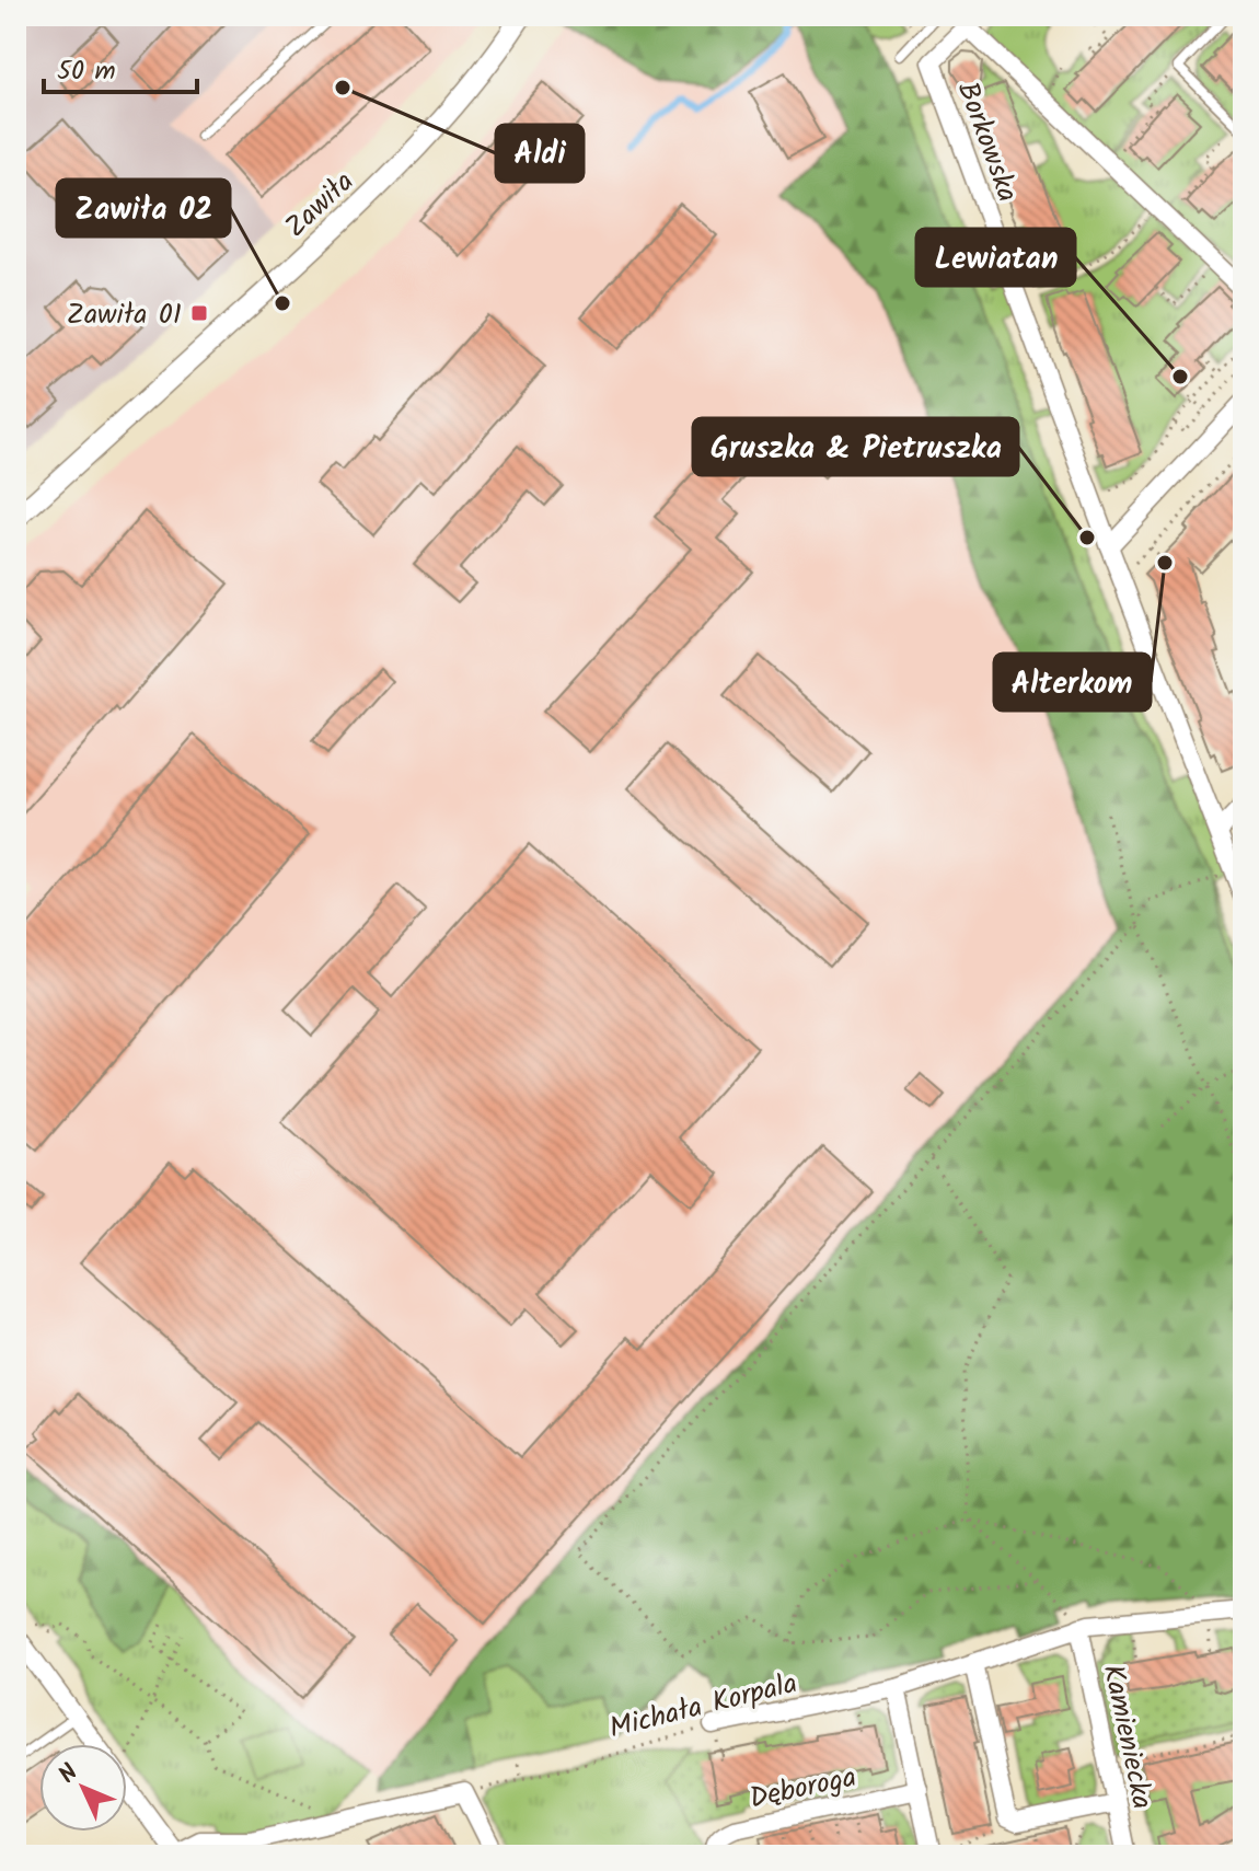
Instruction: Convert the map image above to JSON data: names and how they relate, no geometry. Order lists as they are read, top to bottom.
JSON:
{
  "streets": {
    "street": [
      "Borkowska",
      "Zawiła",
      "Michała Korpala",
      "Kamieniecka",
      "Dęboroga"
    ]
  },
  "crossings": [
    ["Michała Korpala", "Kamieniecka"]
  ],
  "places": {
    "other": [
      "Aldi",
      "Zawiła 02",
      "Lewiatan",
      "Gruszka & Pietruszka",
      "Alterkom"
    ],
    "transit": ["Zawiła 01"]
  },
  "scale_bar": "50 m",
  "north": "top left"
}
